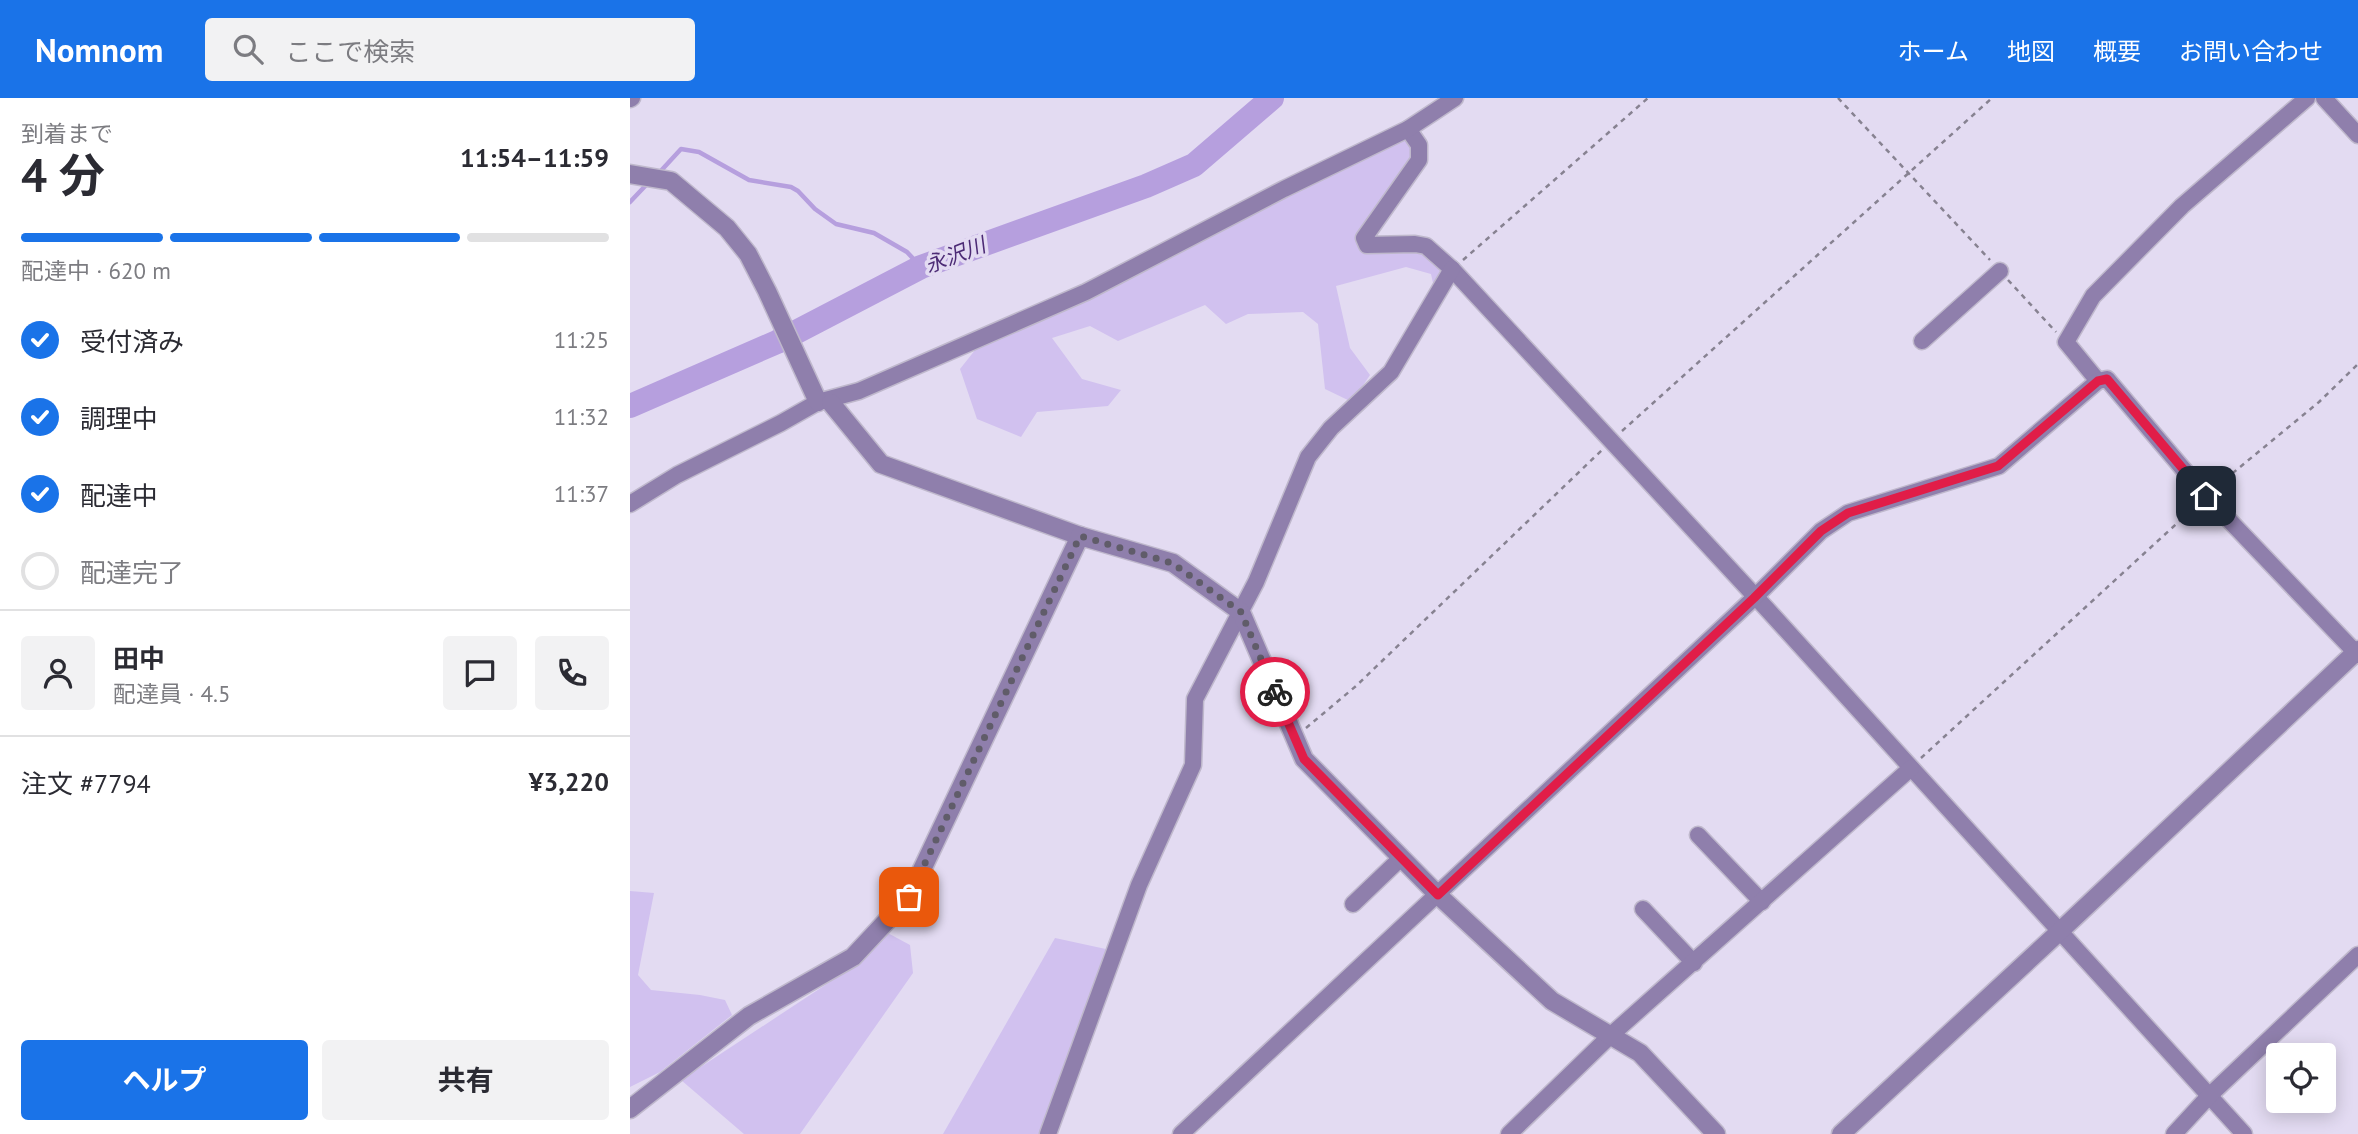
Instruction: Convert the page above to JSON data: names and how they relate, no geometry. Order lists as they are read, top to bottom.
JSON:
{
  "water": ["永沢川"],
  "page": {
    "header": "Nomnom",
    "search": "ここで検索",
    "nav": [
      "ホーム",
      "地図",
      "概要",
      "お問い合わせ"
    ],
    "heading": ["4 分", "到着まで", "11:54–11:59"],
    "panel": [
      "田中",
      "配達員 · 4.5",
      "注文 #7794",
      "¥3,220"
    ],
    "bar": "配達中 · 620 m",
    "list": [
      ["受付済み", "11:25"],
      ["調理中", "11:32"],
      ["配達中", "11:37"],
      "配達完了"
    ],
    "buttons": ["ヘルプ", "共有"]
  }
}
